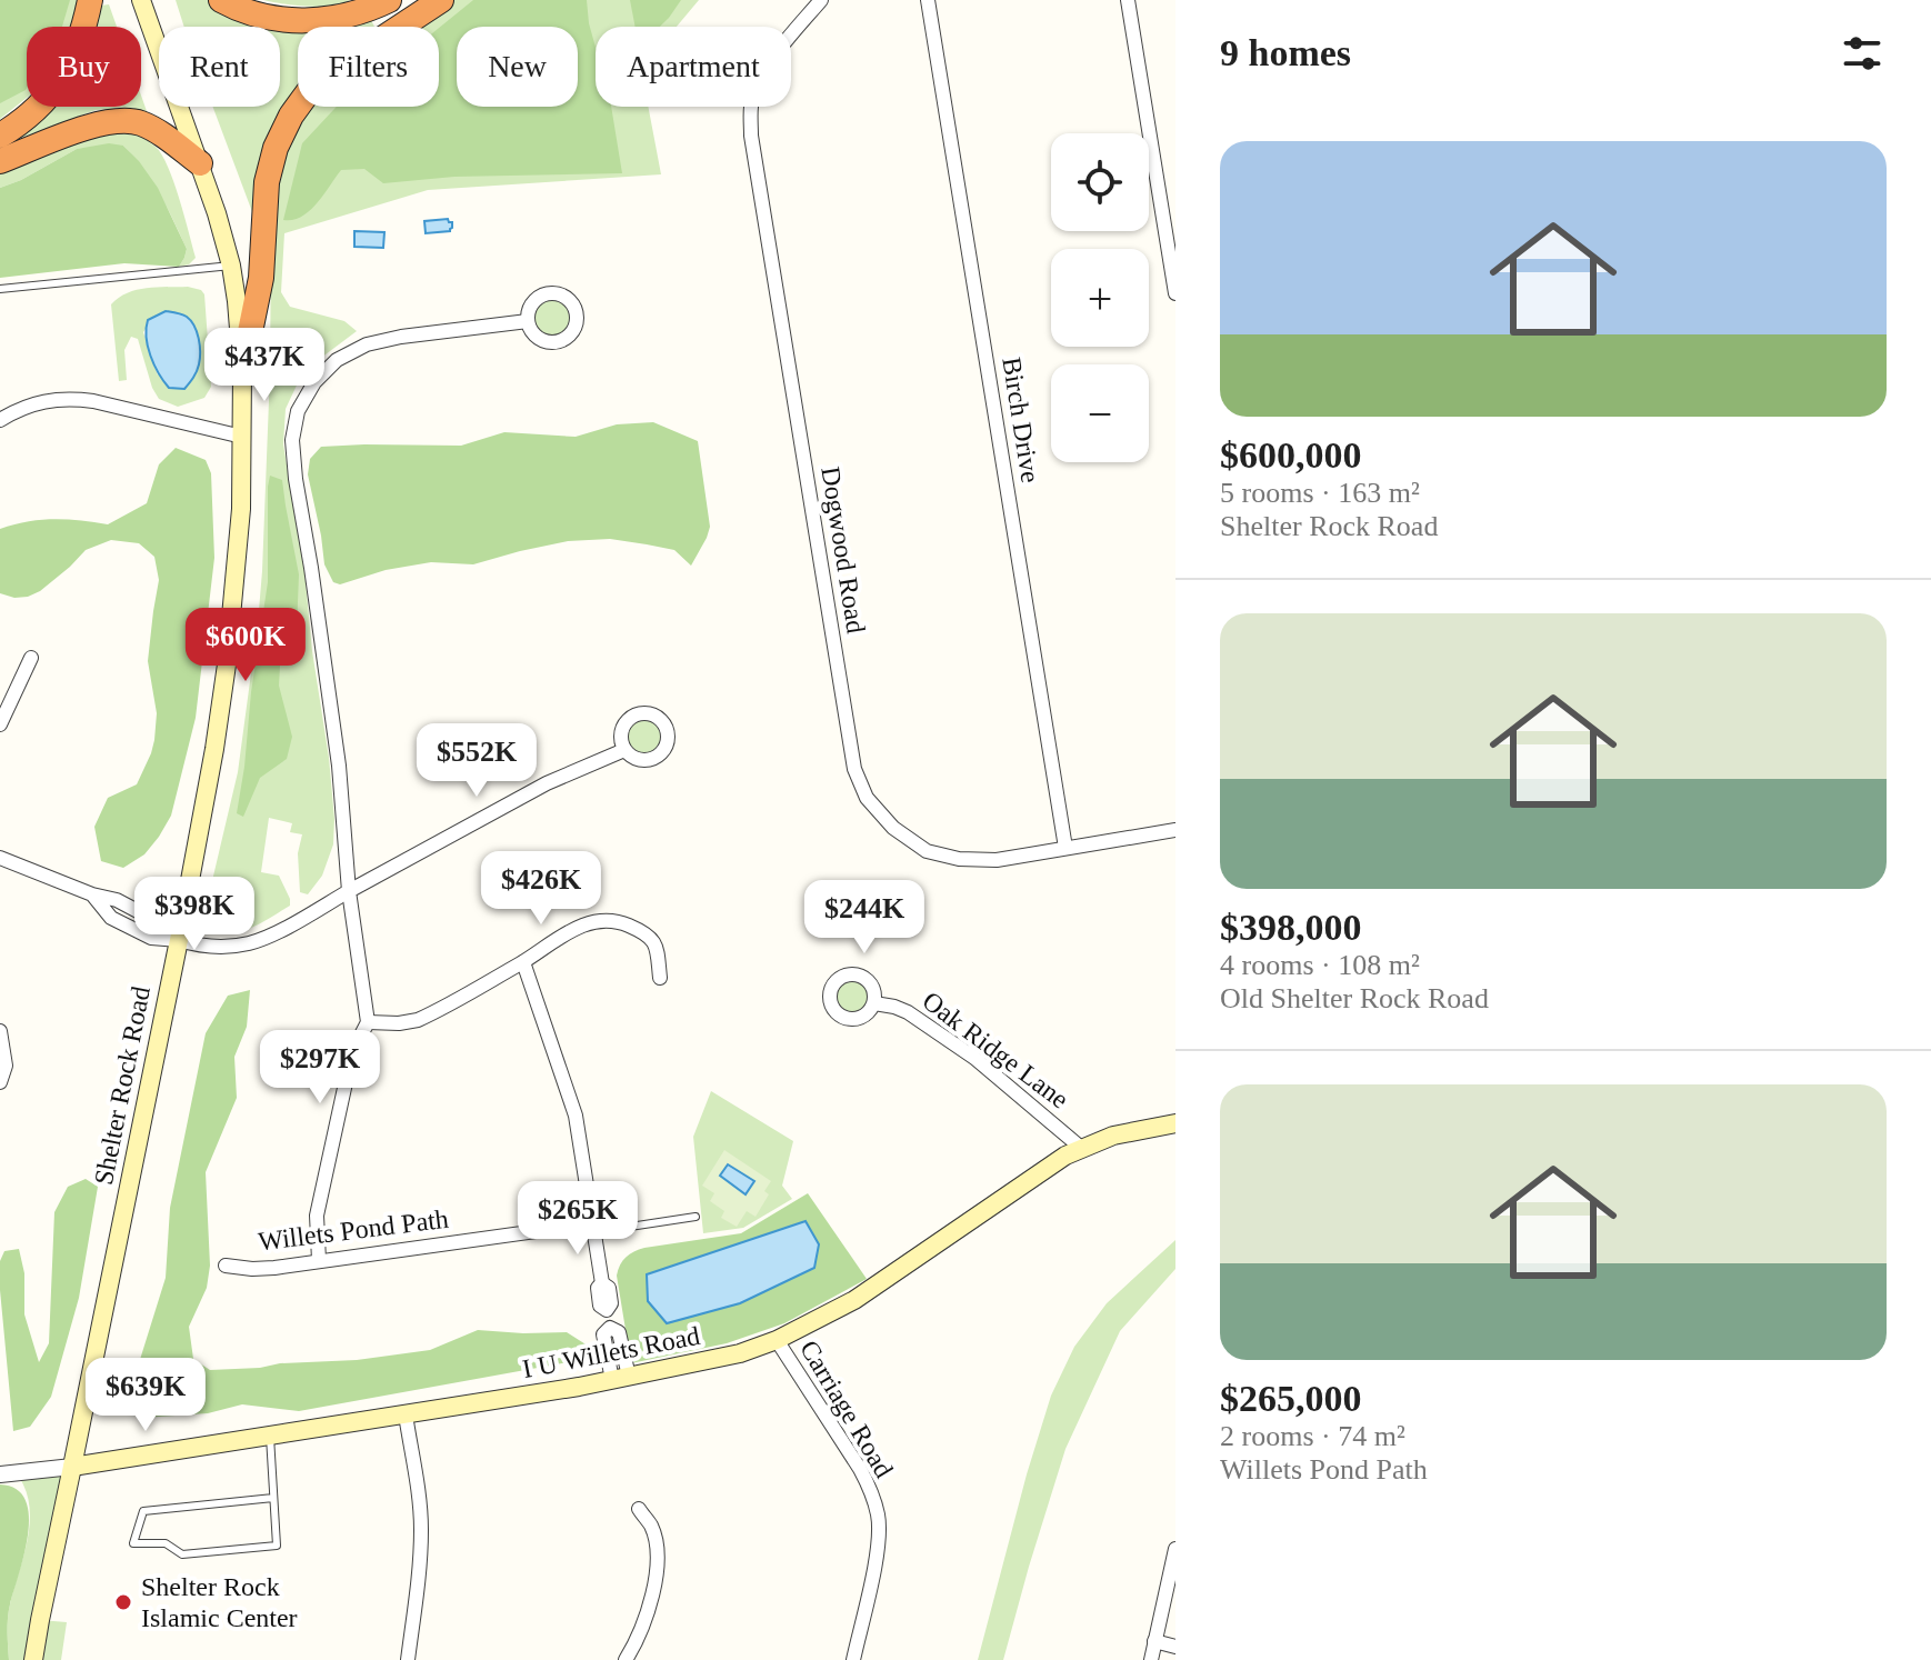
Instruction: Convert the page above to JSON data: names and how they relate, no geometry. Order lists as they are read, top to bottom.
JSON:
{
  "streets": {
    "main road": ["Shelter Rock Road", "I U Willets Road"],
    "street": [
      "Birch Drive",
      "Dogwood Road",
      "Oak Ridge Lane",
      "Willets Pond Path",
      "Carriage Road"
    ]
  },
  "crossings": [
    ["Birch Drive", "Dogwood Road"],
    ["Oak Ridge Lane", "I U Willets Road"],
    ["Shelter Rock Road", "I U Willets Road"],
    ["I U Willets Road", "Carriage Road"]
  ],
  "places": ["Shelter Rock Islamic Center"],
  "page": {
    "heading": "9 homes",
    "chip": [
      "Buy",
      "Rent",
      "Filters",
      "New",
      "Apartment"
    ],
    "list": [
      {
        "name": "$600,000",
        "note": "5 rooms · 163 m² · Shelter Rock Road"
      },
      {
        "name": "$398,000",
        "note": "4 rooms · 108 m² · Old Shelter Rock Road"
      },
      {
        "name": "$265,000",
        "note": "2 rooms · 74 m² · Willets Pond Path"
      }
    ],
    "map_buttons": ["+", "−"],
    "price": [
      "$437K",
      "$600K",
      "$552K",
      "$426K",
      "$398K",
      "$244K",
      "$297K",
      "$265K",
      "$639K"
    ]
  }
}
